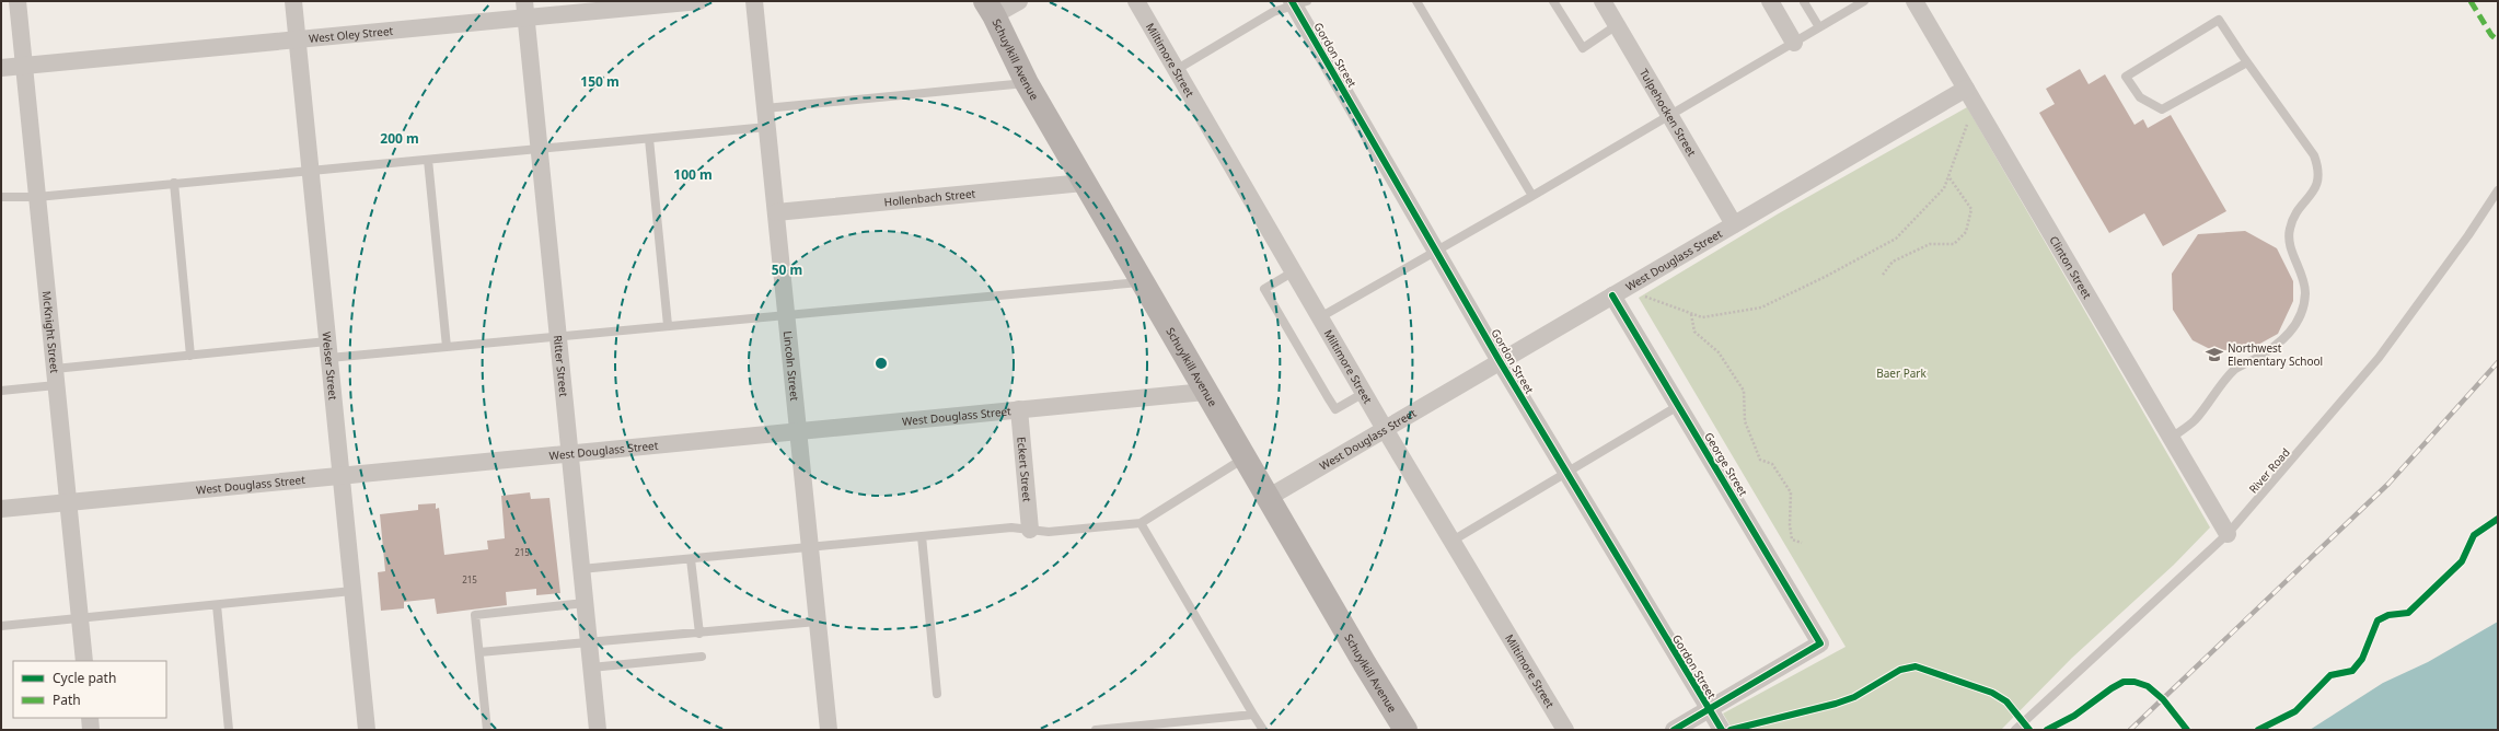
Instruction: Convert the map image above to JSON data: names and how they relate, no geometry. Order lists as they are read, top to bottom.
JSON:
{
  "streets": {
    "main road": ["Schuylkill Avenue"],
    "street": [
      "West Oley Street",
      "Gordon Street",
      "Miltimore Street",
      "Tulpehocken Street",
      "Hollenbach Street",
      "West Douglass Street",
      "Clinton Street",
      "McKnight Street",
      "Weiser Street",
      "Ritter Street",
      "Lincoln Street",
      "George Street",
      "Eckert Street"
    ],
    "lane": ["River Road"]
  },
  "crossings": [
    ["West Oley Street", "McKnight Street"],
    ["West Oley Street", "Weiser Street"],
    ["West Oley Street", "Ritter Street"],
    ["Gordon Street", "West Douglass Street"],
    ["Gordon Street", "George Street"],
    ["Schuylkill Avenue", "Hollenbach Street"],
    ["Schuylkill Avenue", "West Douglass Street"],
    ["Miltimore Street", "West Douglass Street"],
    ["Tulpehocken Street", "West Douglass Street"],
    ["Hollenbach Street", "Lincoln Street"],
    ["West Douglass Street", "Clinton Street"],
    ["West Douglass Street", "McKnight Street"],
    ["West Douglass Street", "Weiser Street"],
    ["West Douglass Street", "Ritter Street"],
    ["West Douglass Street", "Lincoln Street"],
    ["West Douglass Street", "George Street"],
    ["West Douglass Street", "Eckert Street"],
    ["Clinton Street", "River Road"]
  ],
  "parks": ["Baer Park"],
  "places": {
    "school or university": ["Northwest Elementary School"]
  },
  "house_numbers": ["215", "215"],
  "legend": ["Cycle path", "Path"],
  "rings": [
    "150 m",
    "200 m",
    "100 m",
    "50 m"
  ]
}
